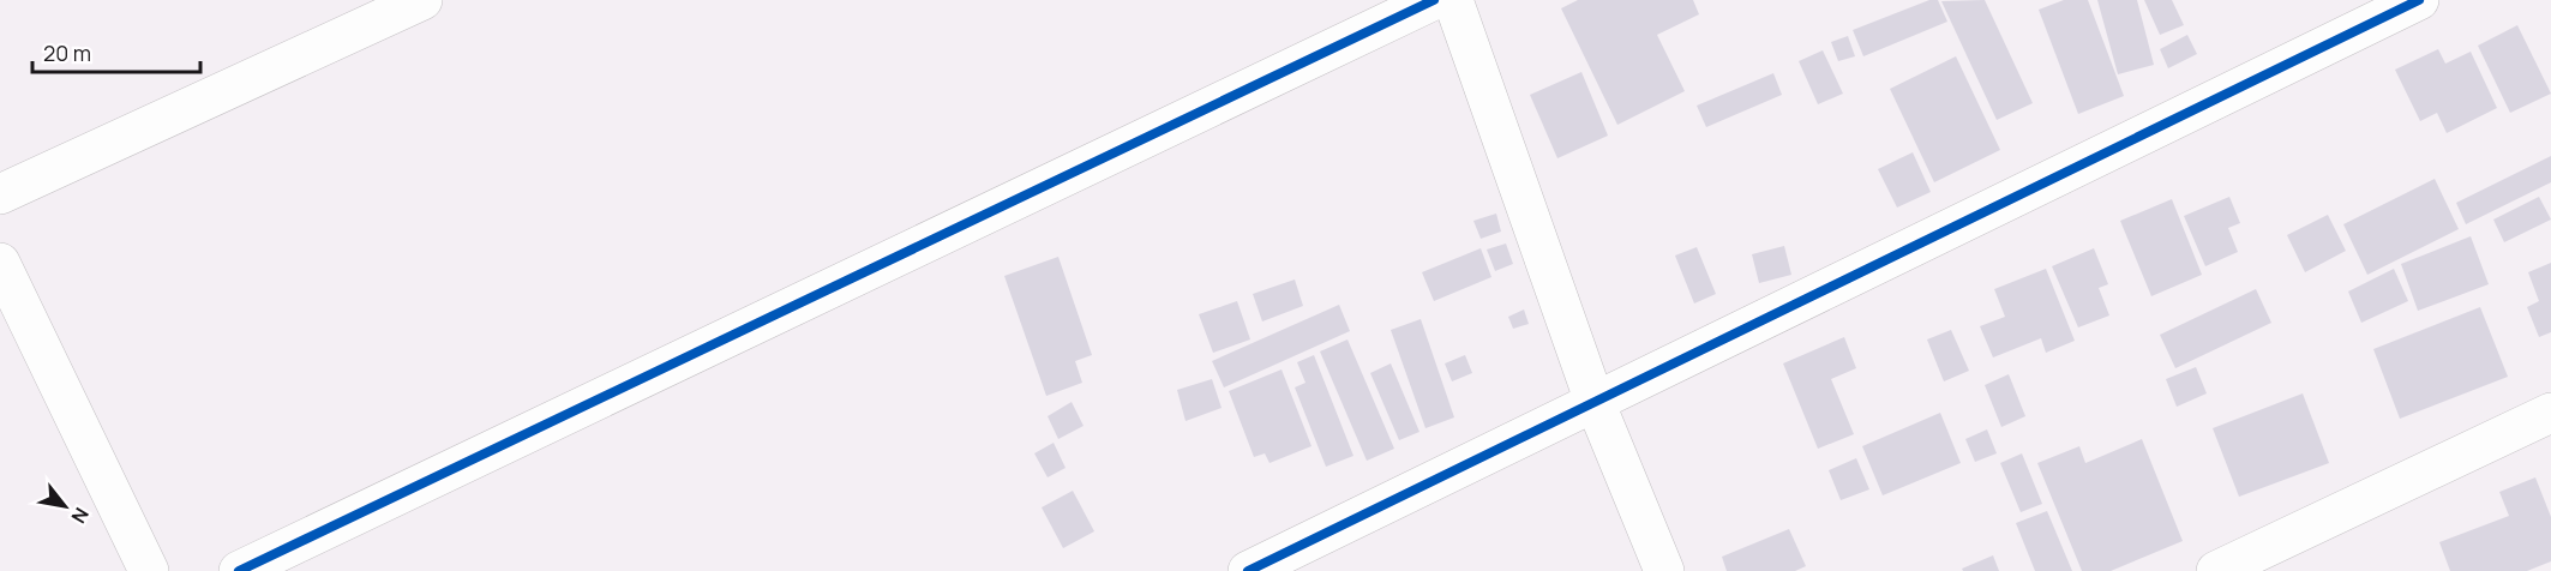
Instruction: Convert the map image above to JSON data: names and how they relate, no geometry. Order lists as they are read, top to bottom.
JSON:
{
  "scale_bar": "20 m",
  "north": "bottom right"
}
